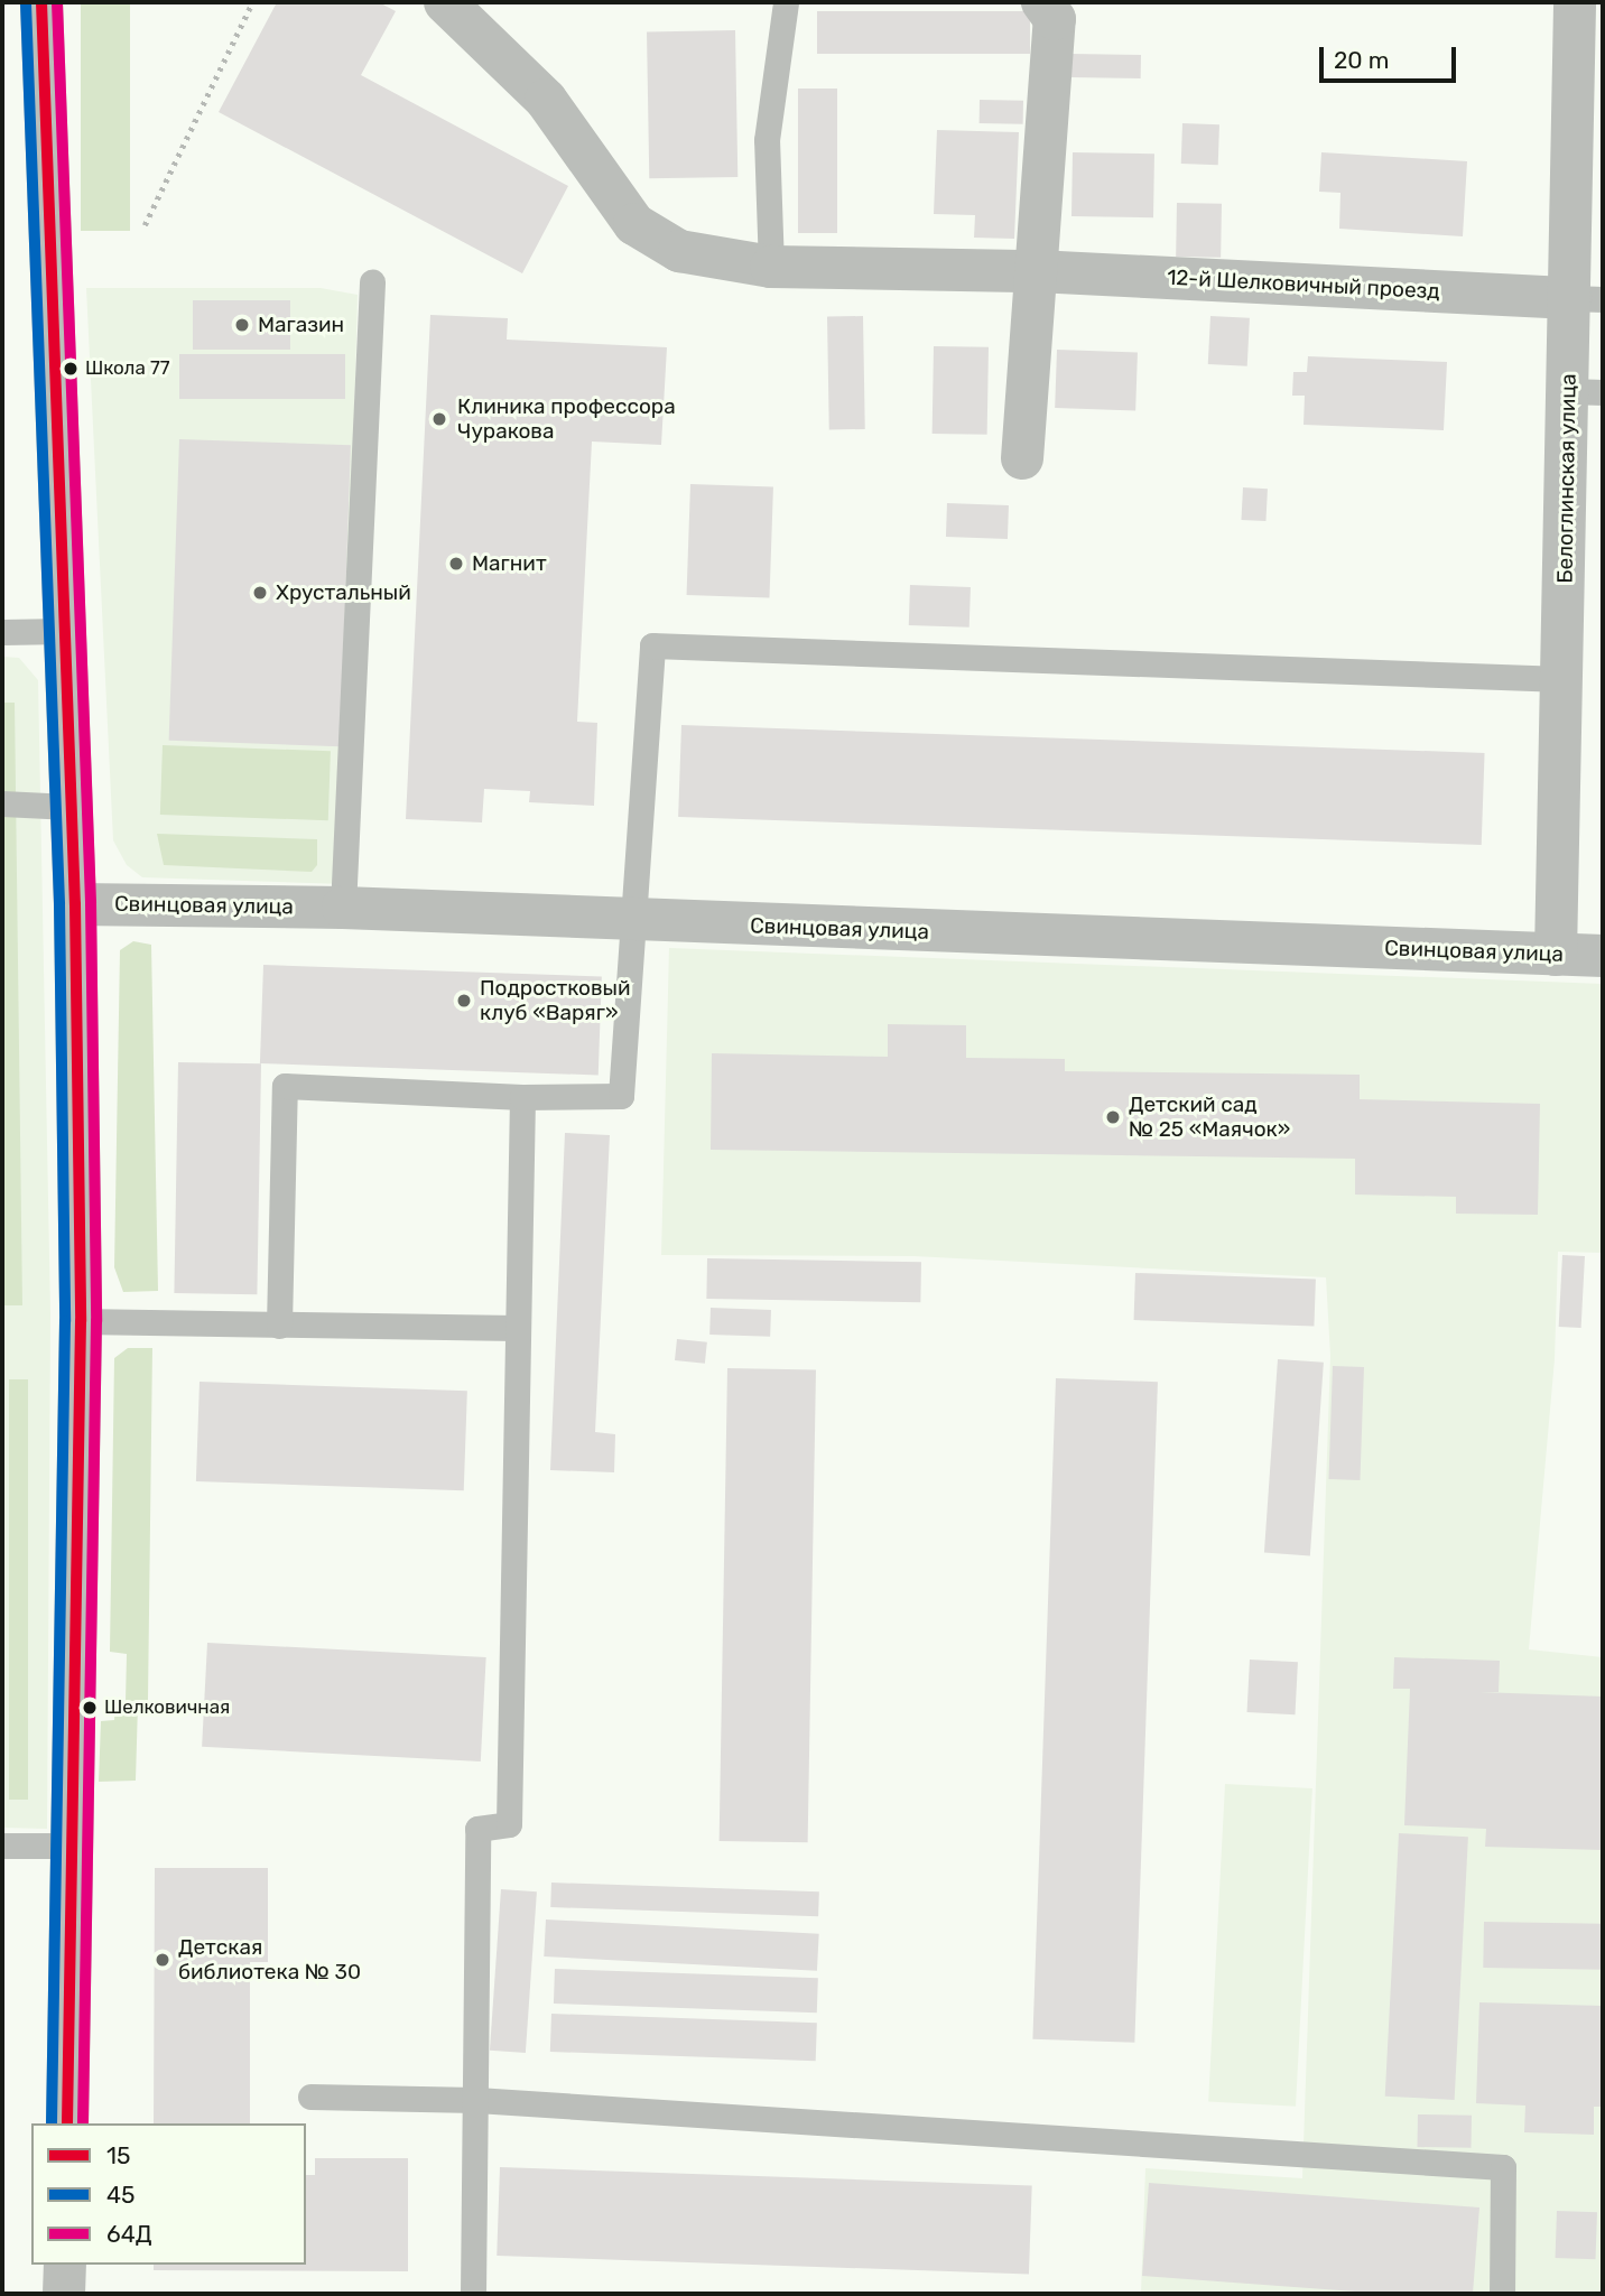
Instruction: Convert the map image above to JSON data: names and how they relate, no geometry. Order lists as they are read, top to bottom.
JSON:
{
  "streets": {
    "street": ["12-й Шелковичный проезд", "Белоглинская улица", "Свинцовая улица"]
  },
  "crossings": [
    ["12-й Шелковичный проезд", "Белоглинская улица"],
    ["Белоглинская улица", "Свинцовая улица"]
  ],
  "places": [
    "Магазин",
    "Школа 77",
    "Клиника профессора Чуракова",
    "Магнит",
    "Хрустальный",
    "Подростковый клуб «Варяг»",
    "Детский сад № 25 «Маячок»",
    "Шелковичная",
    "Детская библиотека № 30"
  ],
  "lines": ["transit line 15", "transit line 64Д", "transit line 45"],
  "legend": ["15", "45", "64Д"],
  "scale_bar": "20 m"
}
